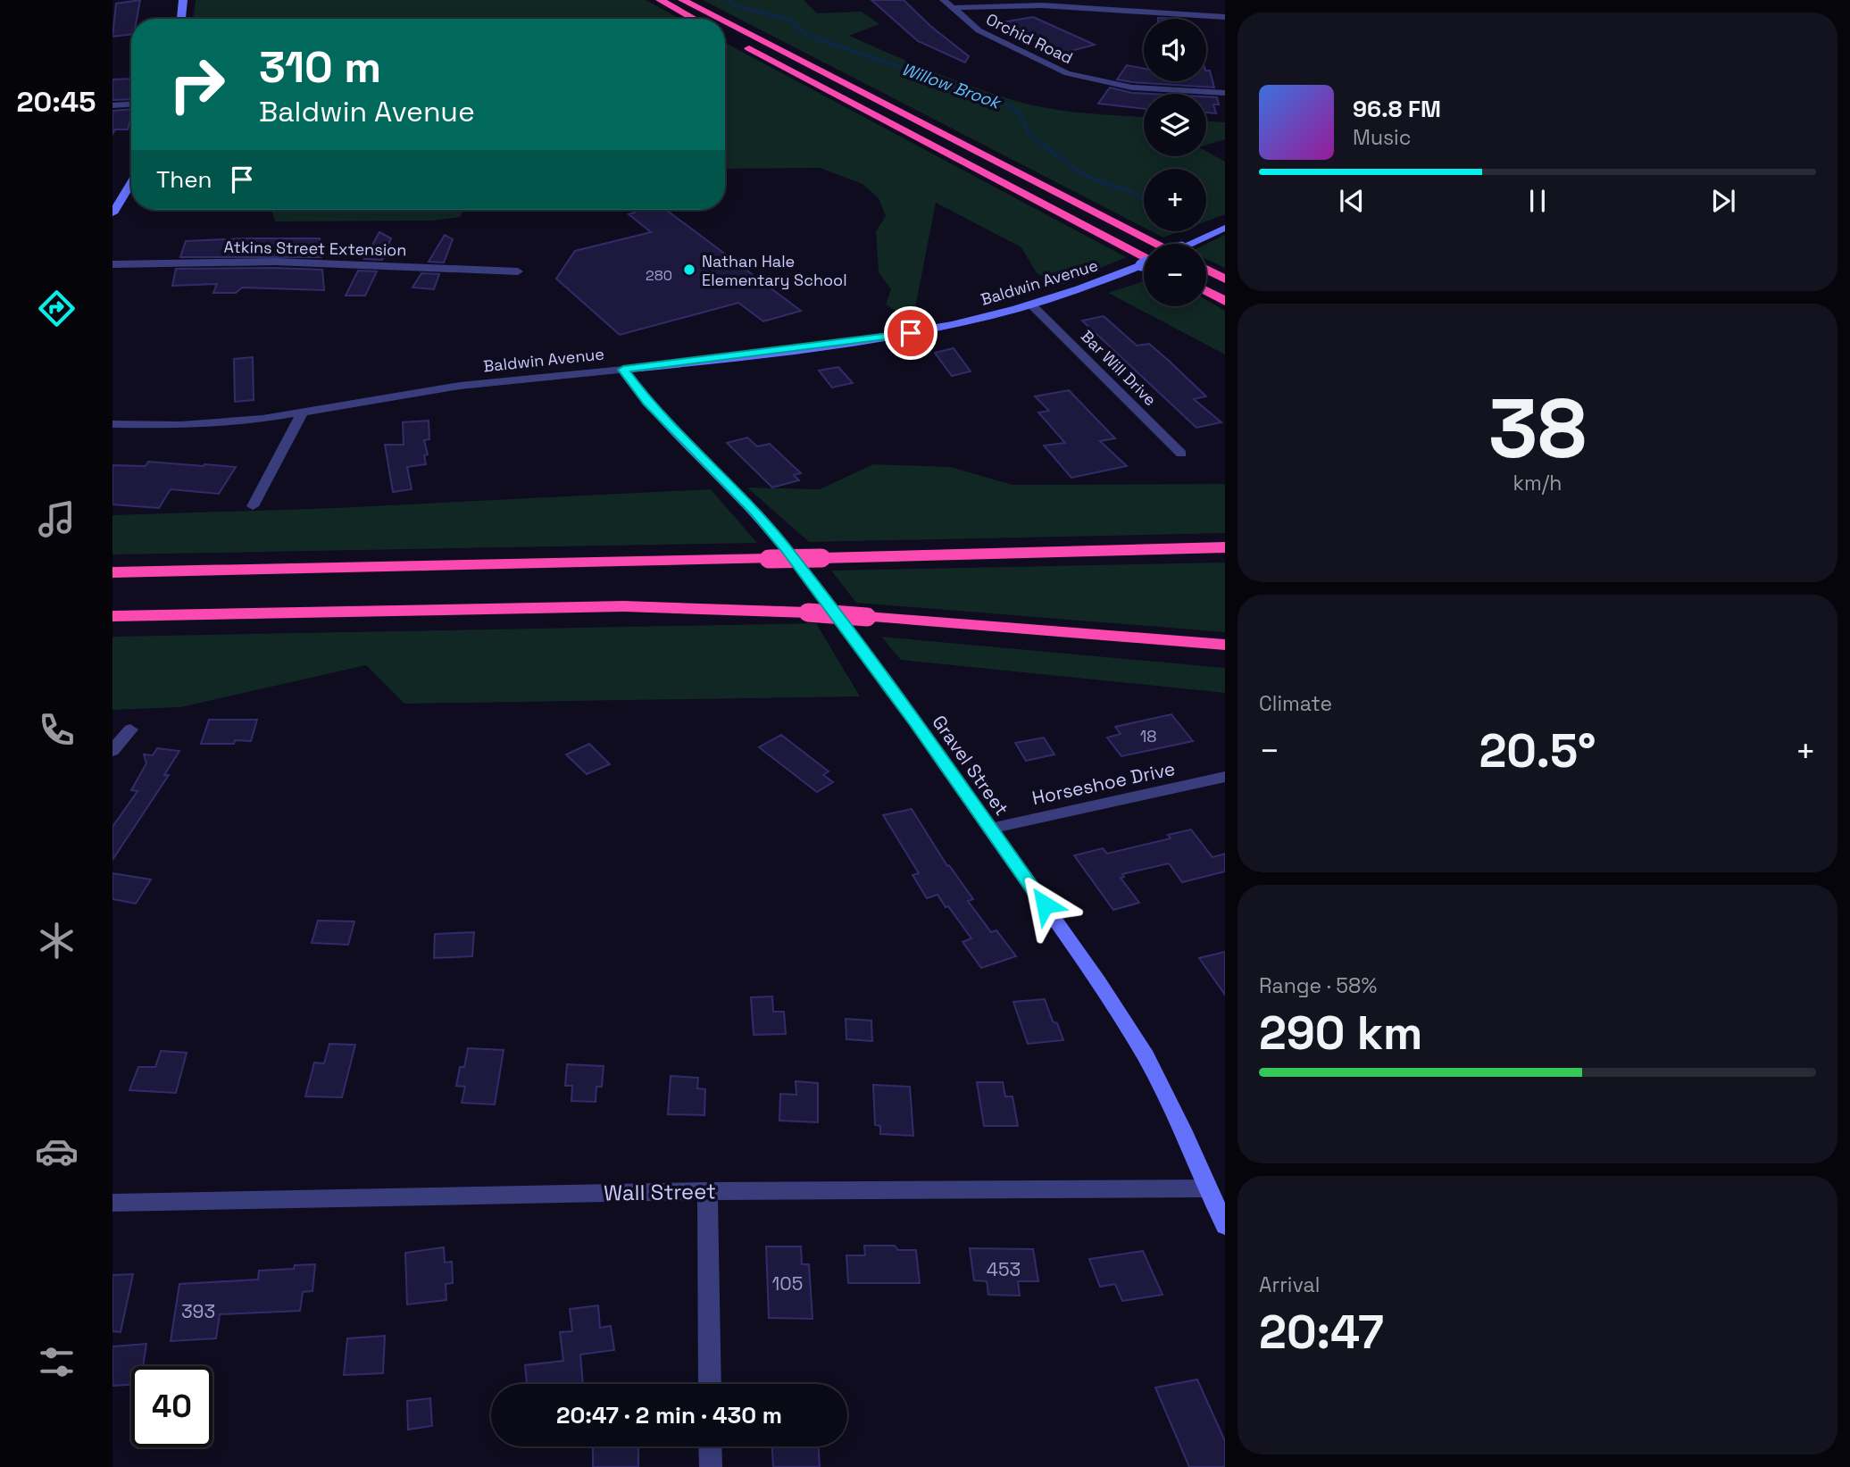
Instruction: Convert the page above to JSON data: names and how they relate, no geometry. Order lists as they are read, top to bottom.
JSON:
{
  "streets": {
    "street": [
      "Orchid Road",
      "Atkins Street Extension",
      "Baldwin Avenue",
      "Bar Will Drive",
      "Gravel Street",
      "Horseshoe Drive",
      "Wall Street"
    ]
  },
  "crossings": [
    ["Baldwin Avenue", "Bar Will Drive"],
    ["Baldwin Avenue", "Gravel Street"],
    ["Gravel Street", "Horseshoe Drive"],
    ["Gravel Street", "Wall Street"]
  ],
  "water": ["Willow Brook"],
  "places": ["Nathan Hale Elementary School"],
  "house_numbers": [
    "280",
    "18",
    "453",
    "105",
    "393"
  ],
  "page": {
    "tabs": "20:45",
    "map_buttons": ["+", "−"],
    "turn": ["310 m", "Baldwin Avenue"],
    "song": ["96.8 FM", "Music"],
    "then": "Then",
    "tile": [
      ["38", "km/h"],
      "Climate",
      ["Range · 58%", "290 km"],
      ["Arrival", "20:47"]
    ],
    "heat": ["−", "20.5°", "+"],
    "limit": "40",
    "trip": "20:47 · 2 min · 430 m"
  }
}
